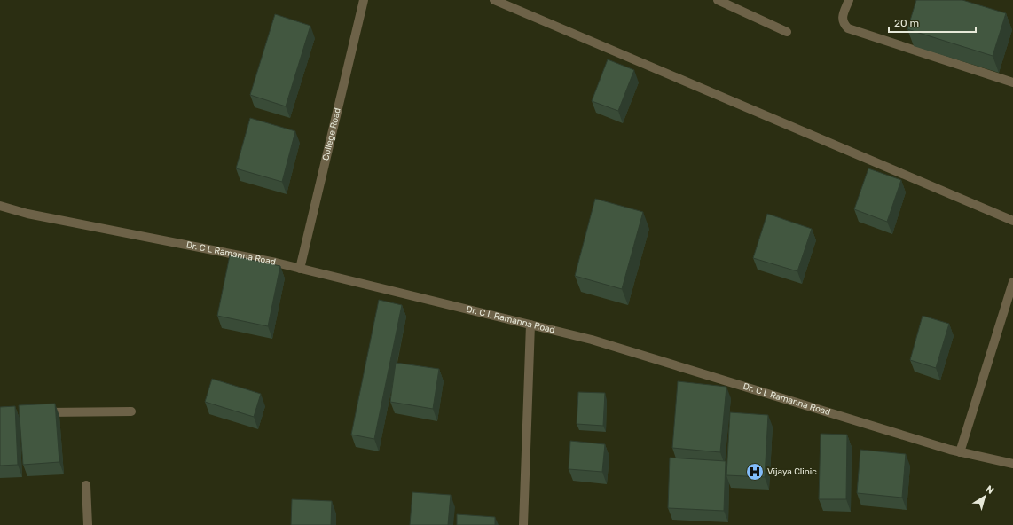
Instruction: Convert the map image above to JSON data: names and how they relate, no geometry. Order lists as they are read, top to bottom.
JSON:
{
  "streets": {
    "street": ["College Road", "Dr. C L Ramanna Road"]
  },
  "crossings": [
    ["College Road", "Dr. C L Ramanna Road"]
  ],
  "places": {
    "hospital": ["Vijaya Clinic"]
  },
  "scale_bar": "20 m",
  "north": "top right"
}
